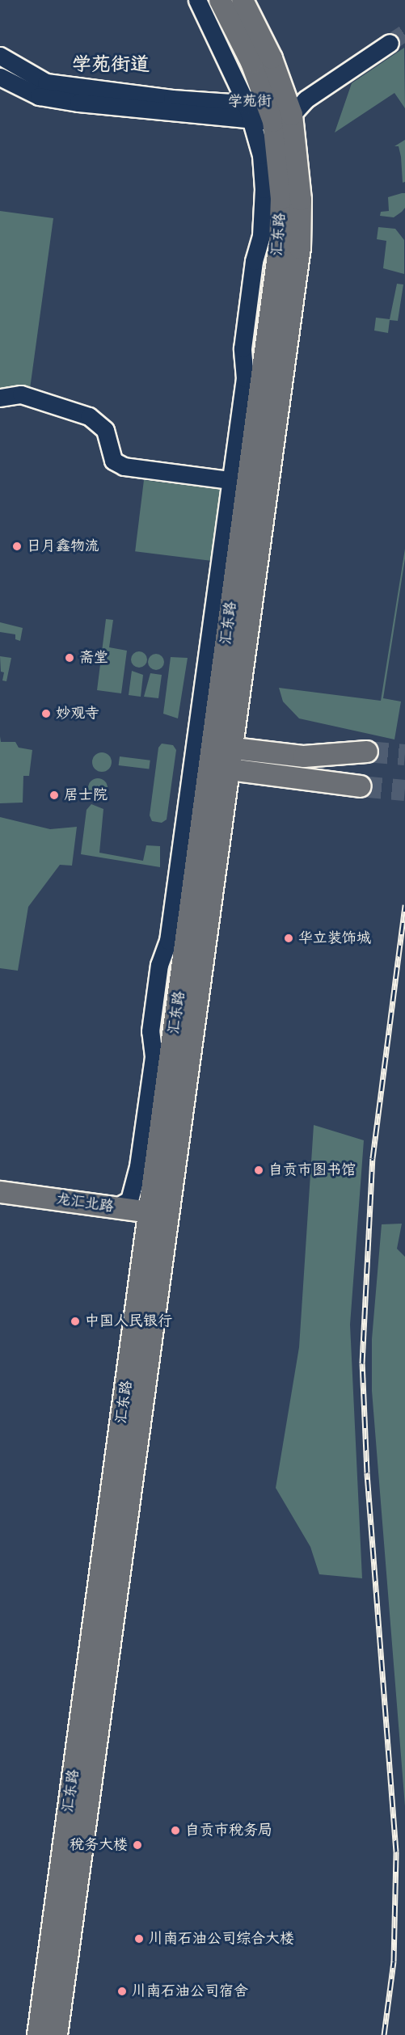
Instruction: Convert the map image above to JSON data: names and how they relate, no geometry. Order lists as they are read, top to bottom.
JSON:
{
  "streets": {
    "main road": ["汇东路", "龙汇北路"],
    "street": ["学苑街"]
  },
  "crossings": [
    ["学苑街", "汇东路"],
    ["汇东路", "龙汇北路"]
  ],
  "districts": ["学苑街道"],
  "places": [
    "日月鑫物流",
    "斋堂",
    "妙观寺",
    "居士院",
    "华立装饰城",
    "自贡市图书馆",
    "中国人民银行",
    "自贡市税务局",
    "税务大楼",
    "川南石油公司综合大楼",
    "川南石油公司宿舍"
  ]
}
